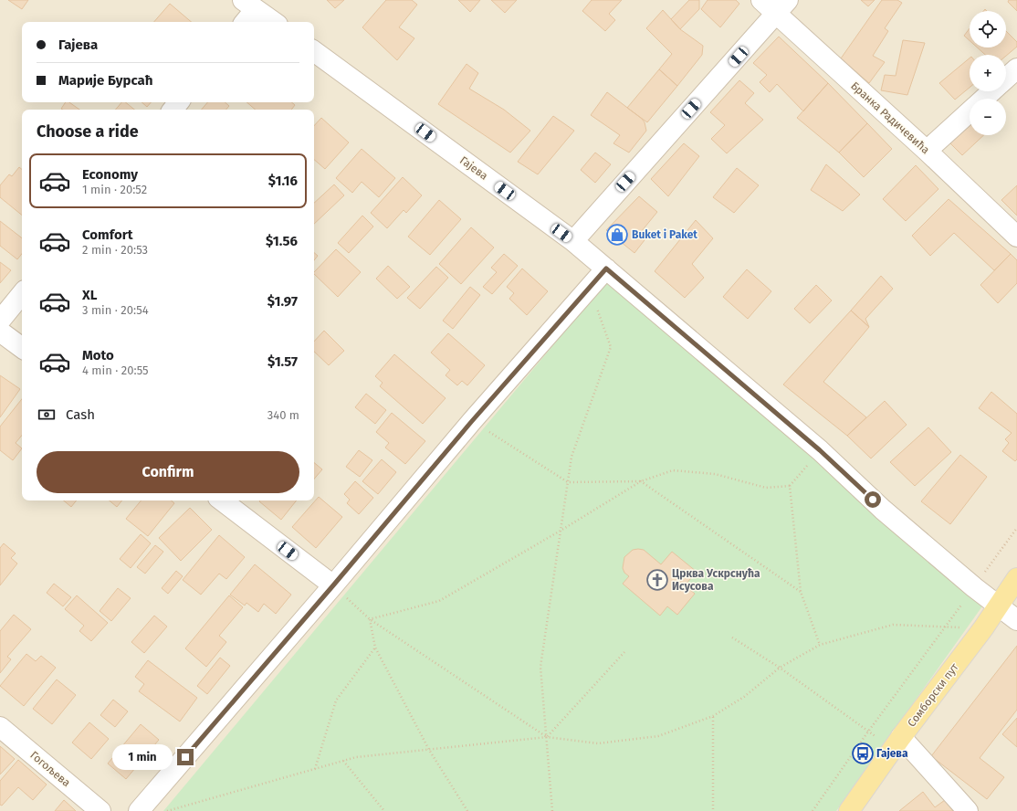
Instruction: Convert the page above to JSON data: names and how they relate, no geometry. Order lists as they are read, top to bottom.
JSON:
{
  "streets": {
    "main road": ["Сомборски пут"],
    "street": ["Бранка Радичевића", "Гајева", "Гогољева"]
  },
  "crossings": [
    ["Гајева", "Сомборски пут"]
  ],
  "places": {
    "shop": ["Buket i Paket"],
    "church": ["Црква Ускрснућа Исусова"],
    "bus stop": ["Гајева"]
  },
  "page": {
    "map_buttons": ["+", "−"],
    "banner": ["Гајева", "Марије Бурсаћ"],
    "heading": "Choose a ride",
    "list": [
      {
        "name": "Economy",
        "note": "1 min · 20:52",
        "value": "$1.16"
      },
      {
        "name": "Comfort",
        "note": "2 min · 20:53",
        "value": "$1.56"
      },
      {
        "name": "XL",
        "note": "3 min · 20:54",
        "value": "$1.97"
      },
      {
        "name": "Moto",
        "note": "4 min · 20:55",
        "value": "$1.57"
      }
    ],
    "pay": ["Cash", "340 m"],
    "buttons": "Confirm",
    "bubble": "1 min"
  }
}
